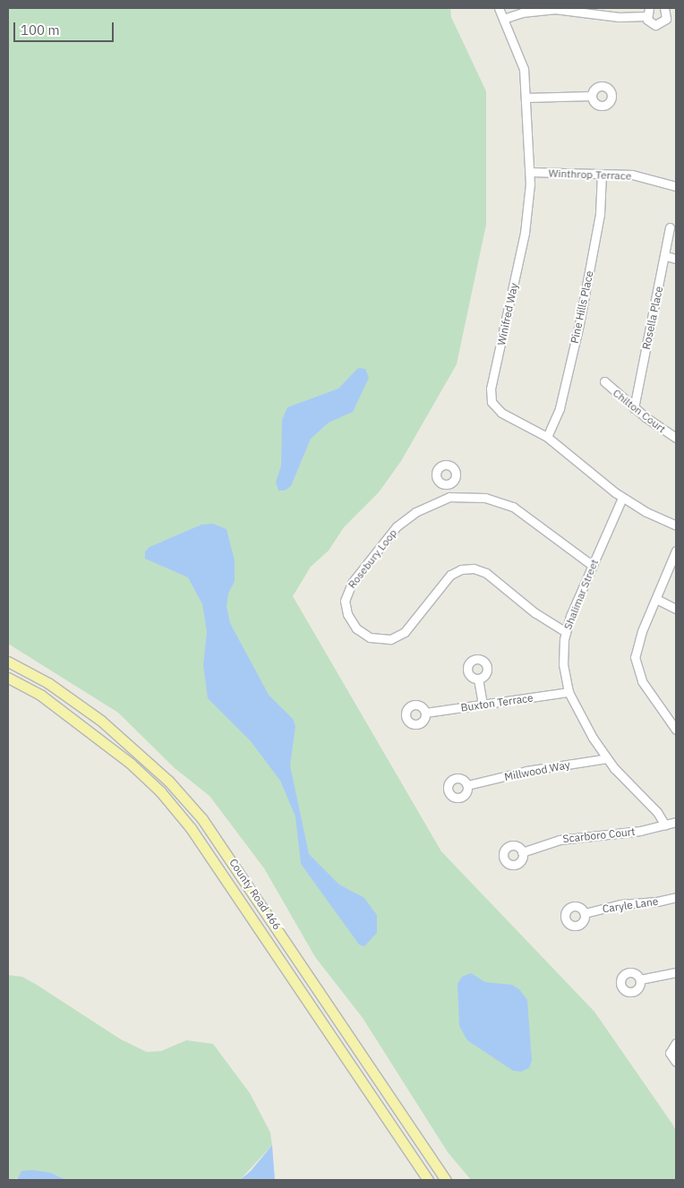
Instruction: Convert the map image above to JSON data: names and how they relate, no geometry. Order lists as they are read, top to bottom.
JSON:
{
  "streets": {
    "main road": ["County Road 466"],
    "street": [
      "Winthrop Terrace",
      "Pine Hills Place",
      "Winifred Way",
      "Rosella Place",
      "Chilton Court",
      "Rosebury Loop",
      "Shalimar Street",
      "Buxton Terrace",
      "Millwood Way",
      "Scarboro Court",
      "Caryle Lane"
    ]
  },
  "crossings": [
    ["Winthrop Terrace", "Pine Hills Place"],
    ["Winthrop Terrace", "Winifred Way"],
    ["Pine Hills Place", "Winifred Way"],
    ["Winifred Way", "Shalimar Street"],
    ["Rosella Place", "Chilton Court"],
    ["Rosebury Loop", "Shalimar Street"],
    ["Shalimar Street", "Buxton Terrace"],
    ["Shalimar Street", "Millwood Way"],
    ["Shalimar Street", "Scarboro Court"]
  ],
  "scale_bar": "100 m"
}
